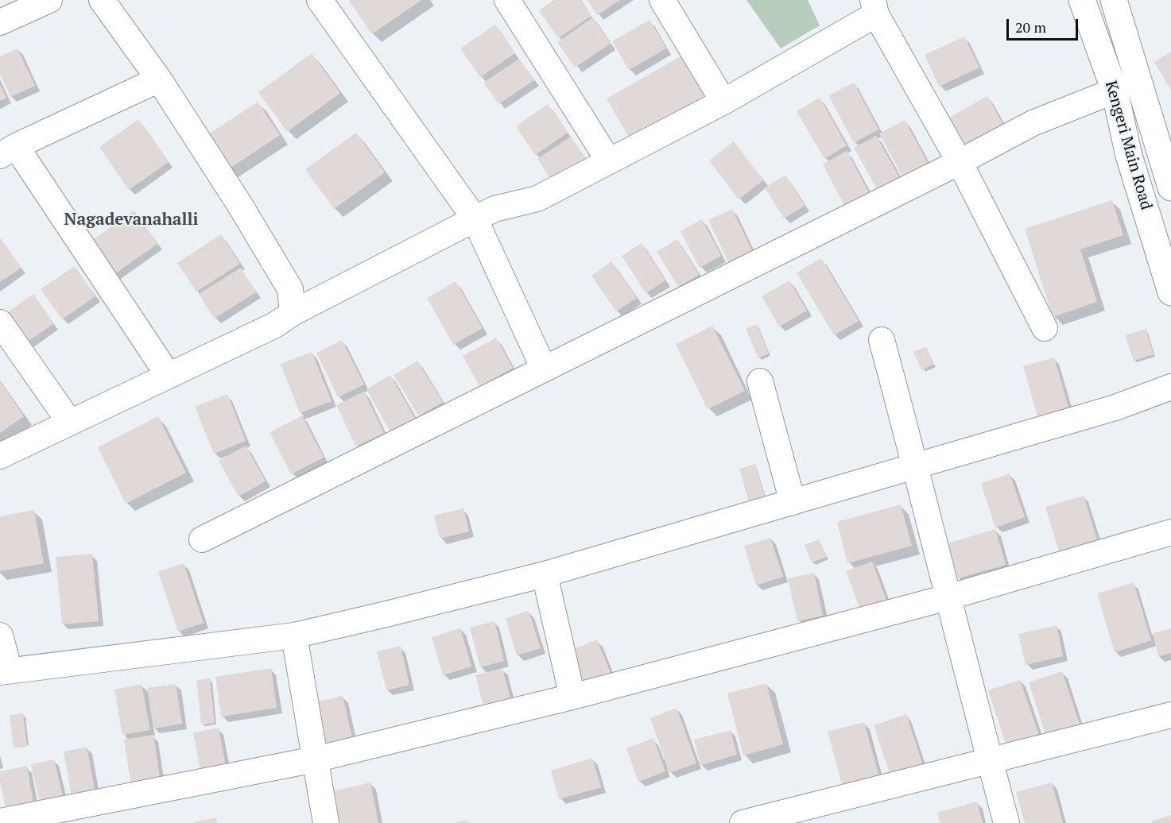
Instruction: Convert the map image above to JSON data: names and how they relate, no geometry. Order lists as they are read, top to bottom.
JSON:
{
  "streets": {
    "main road": ["Kengeri Main Road"]
  },
  "districts": ["Nagadevanahalli"],
  "scale_bar": "20 m"
}
